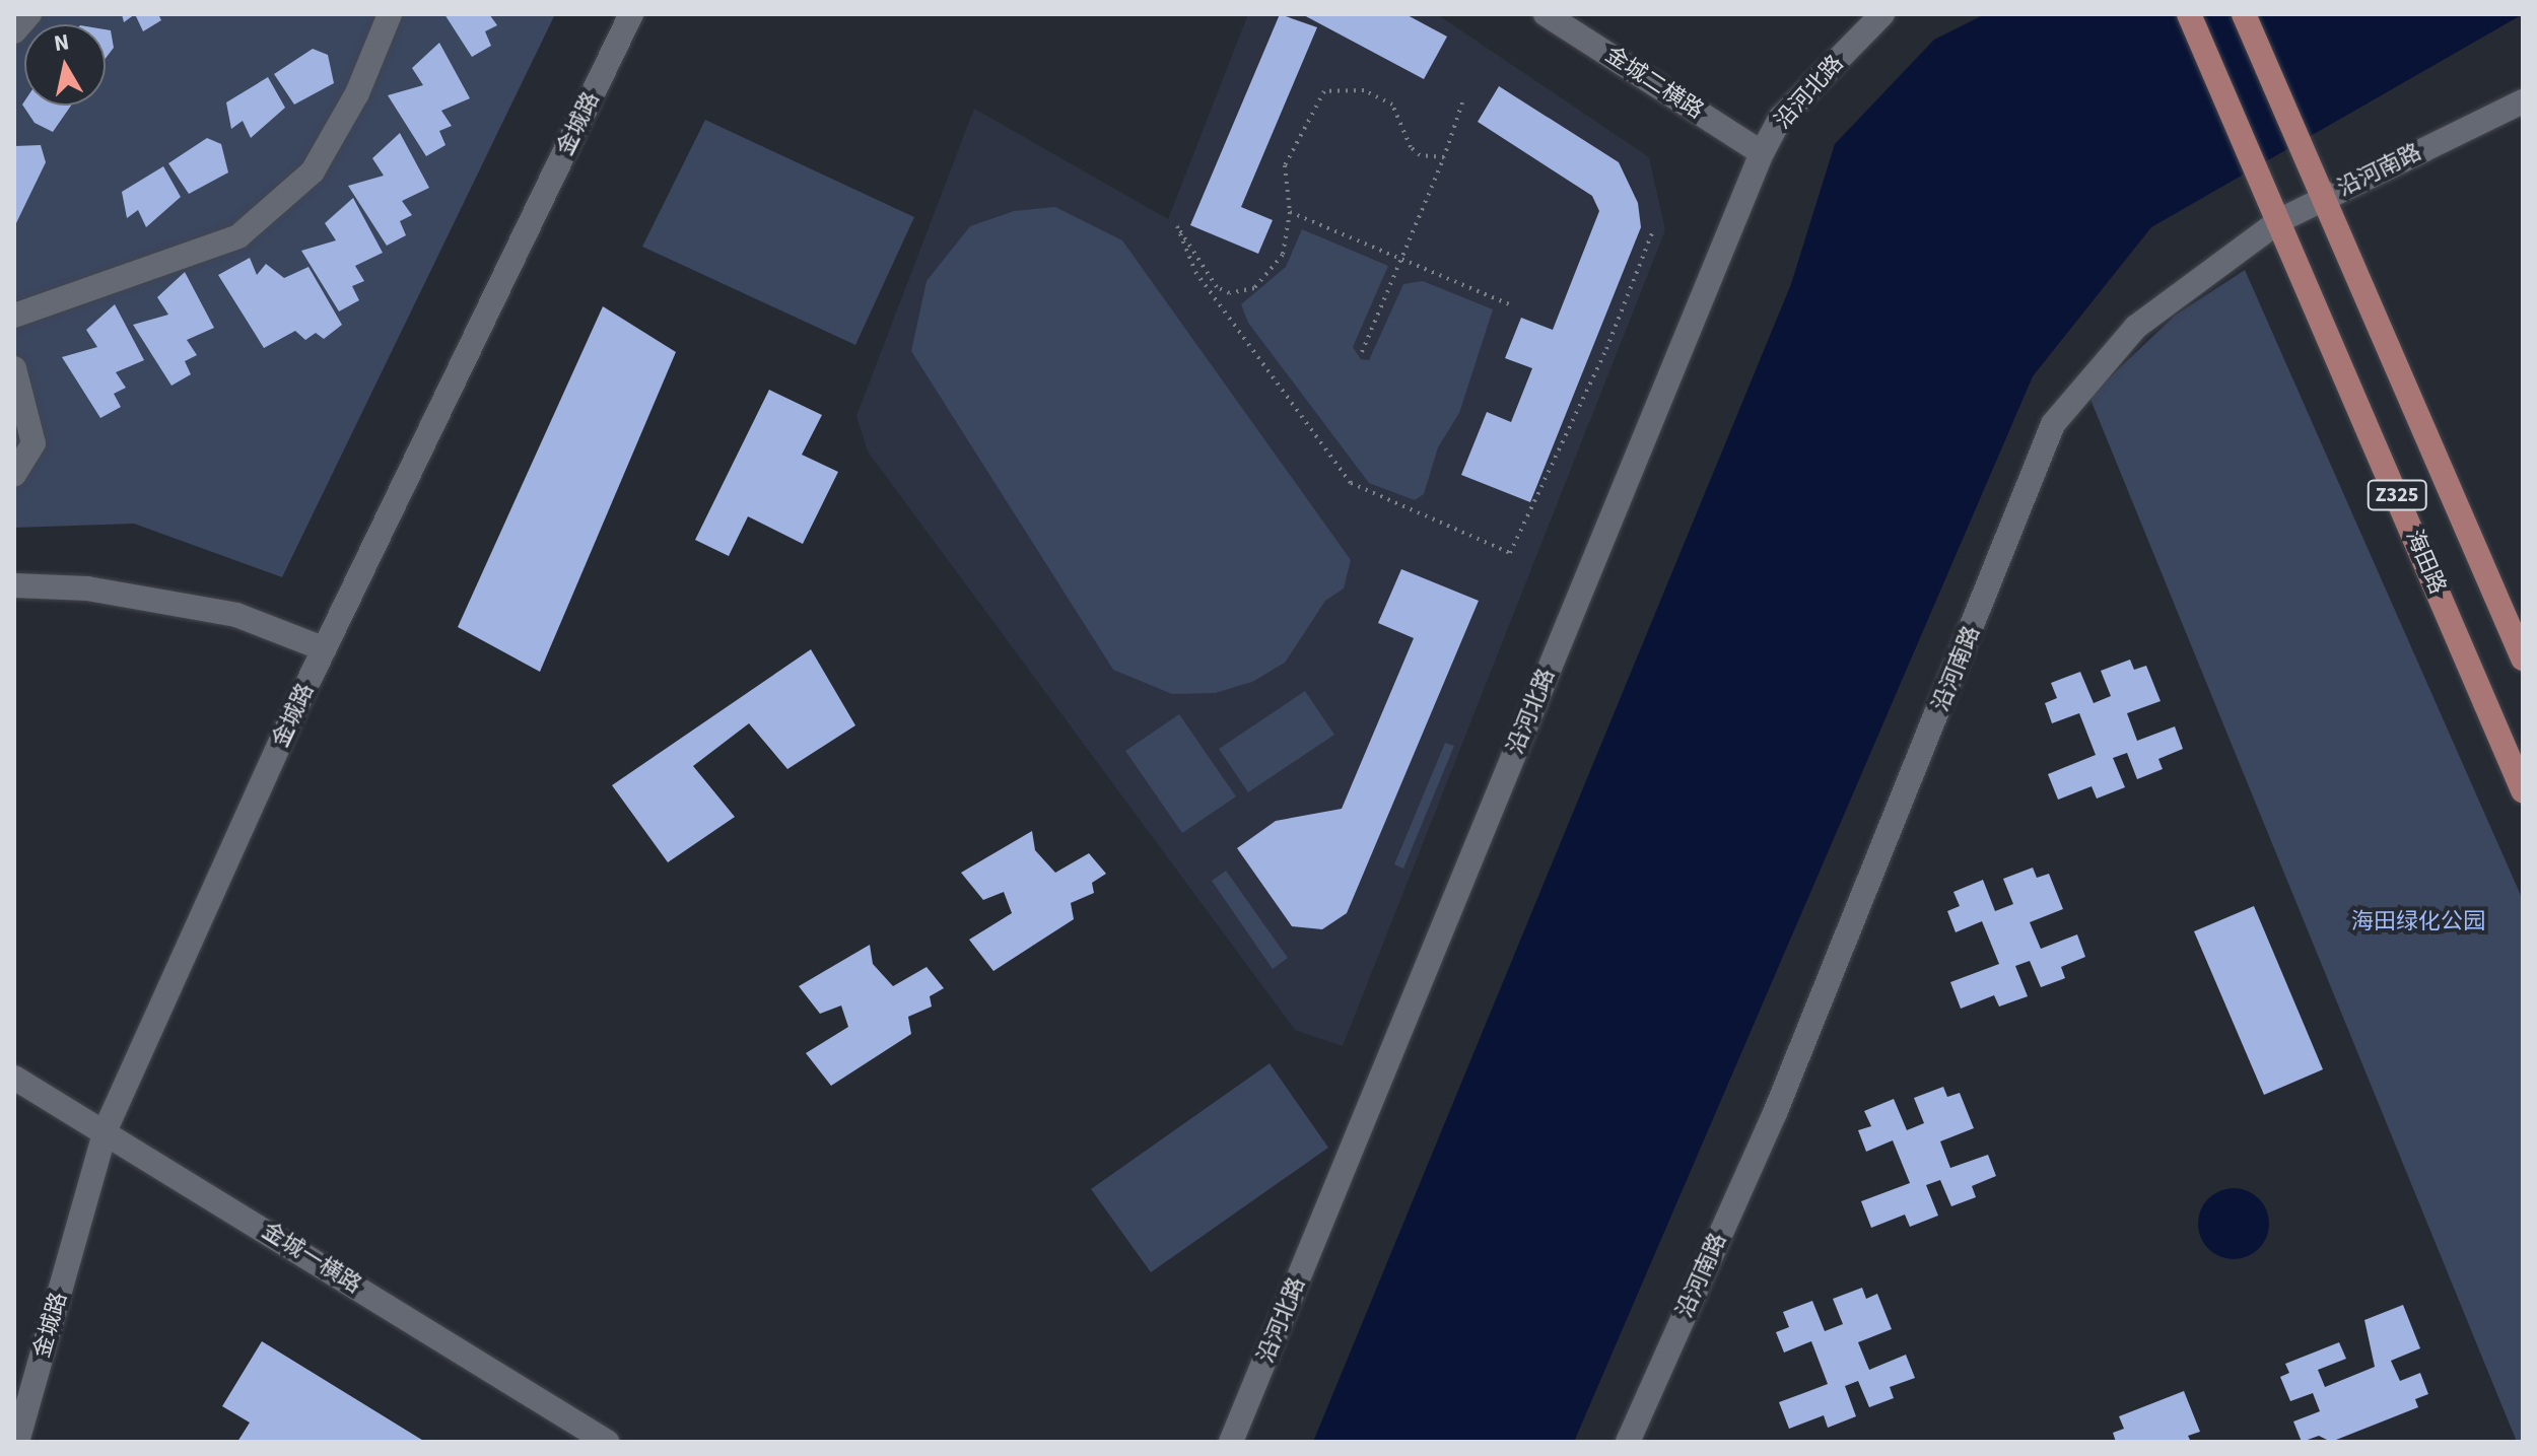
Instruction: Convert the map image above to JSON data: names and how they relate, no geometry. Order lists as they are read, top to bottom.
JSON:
{
  "streets": {
    "main road": ["Z325", "海田路"],
    "street": [
      "金城二横路",
      "沿河北路",
      "金城路",
      "沿河南路",
      "金城一横路"
    ]
  },
  "crossings": [
    ["金城二横路", "沿河北路"],
    ["金城路", "金城一横路"],
    ["沿河南路", "Z325"],
    ["沿河南路", "海田路"],
    ["Z325", "海田路"]
  ],
  "parks": ["海田绿化公园"],
  "north": "top"
}
